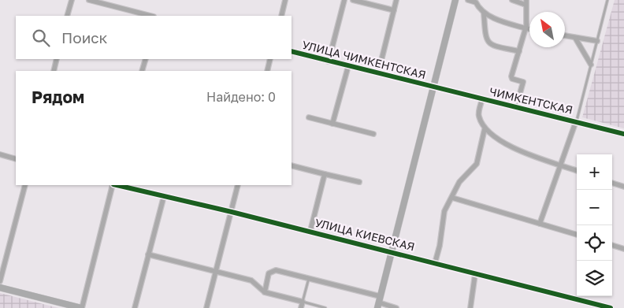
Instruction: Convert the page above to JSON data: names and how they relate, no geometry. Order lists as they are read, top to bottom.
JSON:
{
  "streets": {
    "street": ["УЛИЦА ЧИМКЕНТСКАЯ", "ЧИМКЕНТСКАЯ", "УЛИЦА КИЕВСКАЯ"]
  },
  "crossings": [
    ["УЛИЦА ЧИМКЕНТСКАЯ", "ЧИМКЕНТСКАЯ"]
  ],
  "north": "top left",
  "page": {
    "search": "Поиск",
    "heading": ["Рядом", "Найдено: 0"],
    "map_buttons": ["+", "−"]
  }
}
